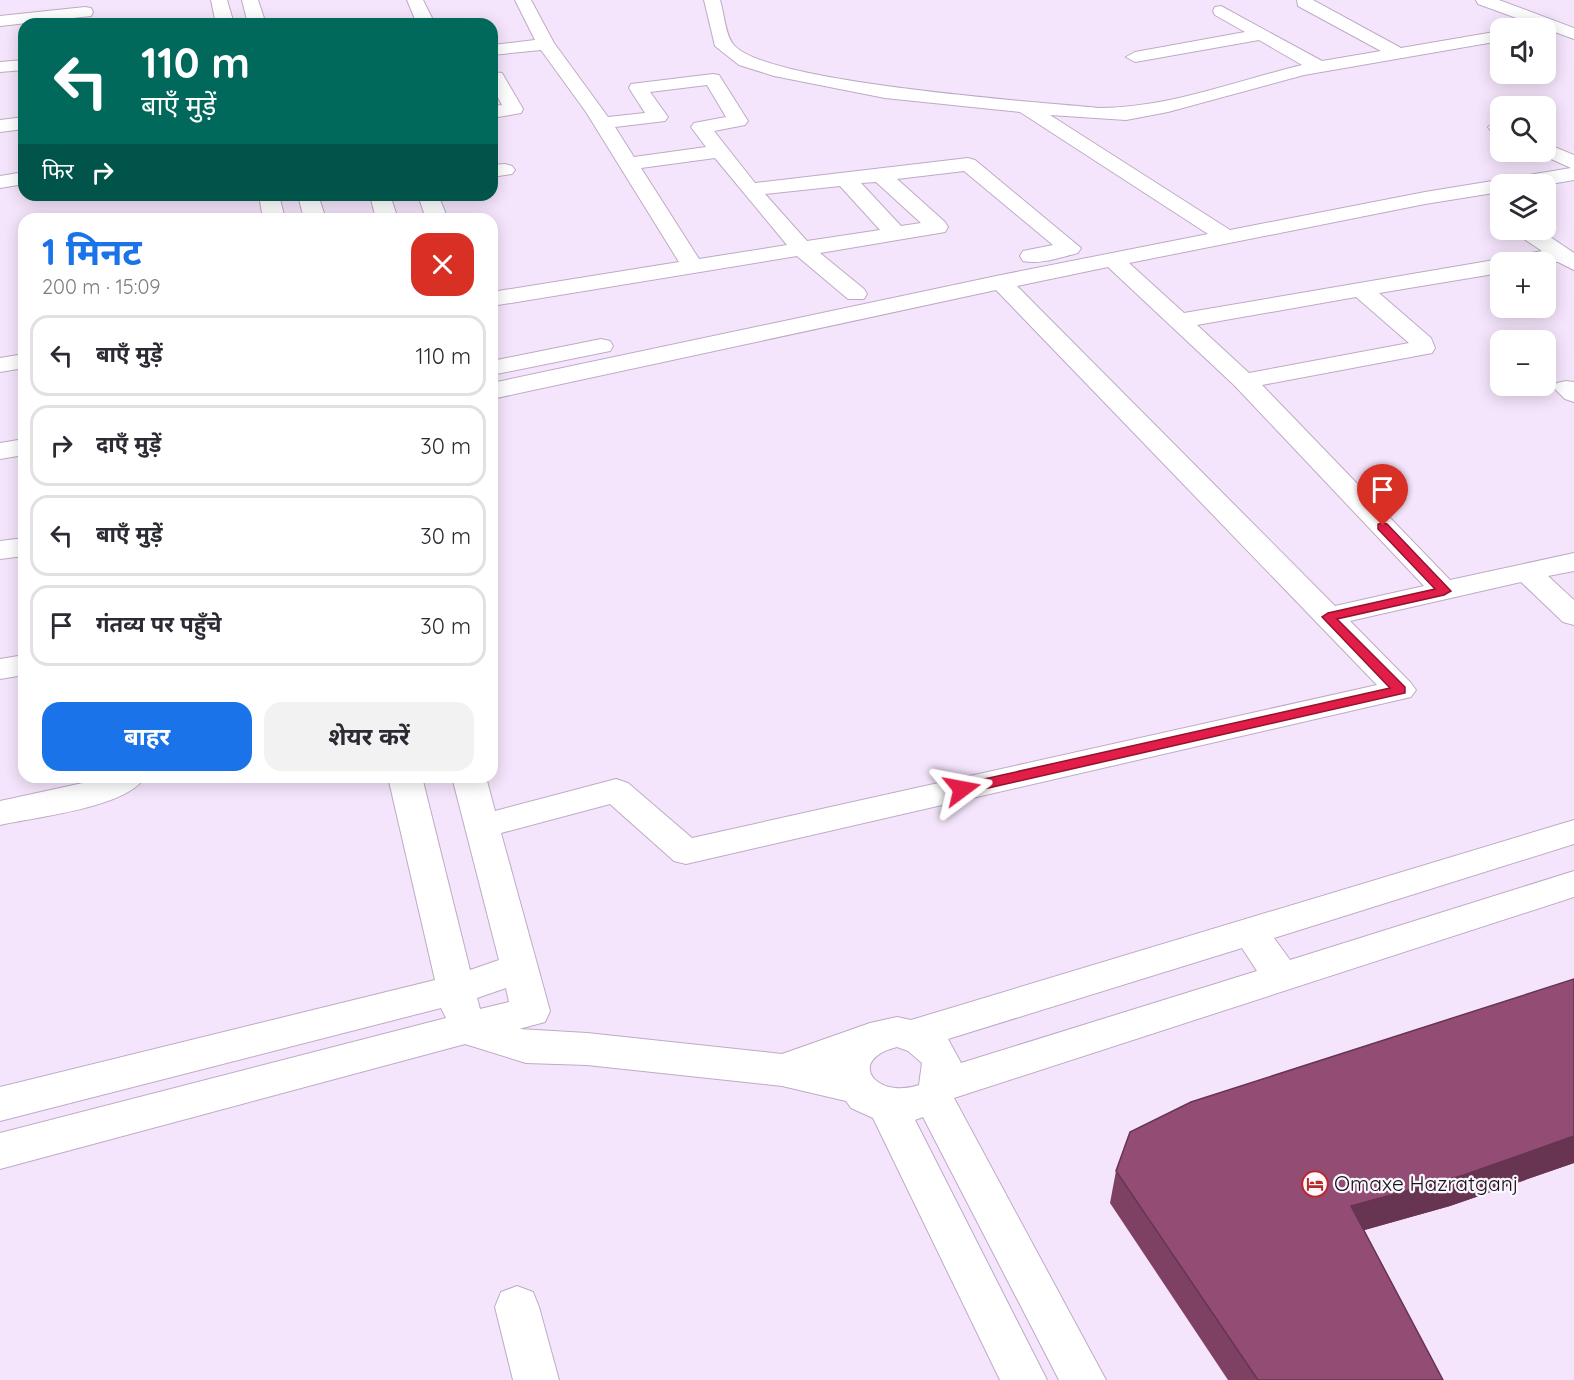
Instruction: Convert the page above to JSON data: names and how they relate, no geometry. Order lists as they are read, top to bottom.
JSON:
{
  "places": {
    "hotel": ["Omaxe Hazratganj"]
  },
  "page": {
    "map_buttons": ["+", "−"],
    "turn": ["110 m", "बाएँ मुड़ें"],
    "then": "फिर",
    "heading": ["1 मिनट", "200 m · 15:09"],
    "list": [
      {
        "name": "बाएँ मुड़ें",
        "value": "110 m"
      },
      {
        "name": "दाएँ मुड़ें",
        "value": "30 m"
      },
      {
        "name": "बाएँ मुड़ें",
        "value": "30 m"
      },
      {
        "name": "गंतव्य पर पहुँचे",
        "value": "30 m"
      }
    ],
    "buttons": ["बाहर", "शेयर करें"]
  }
}
